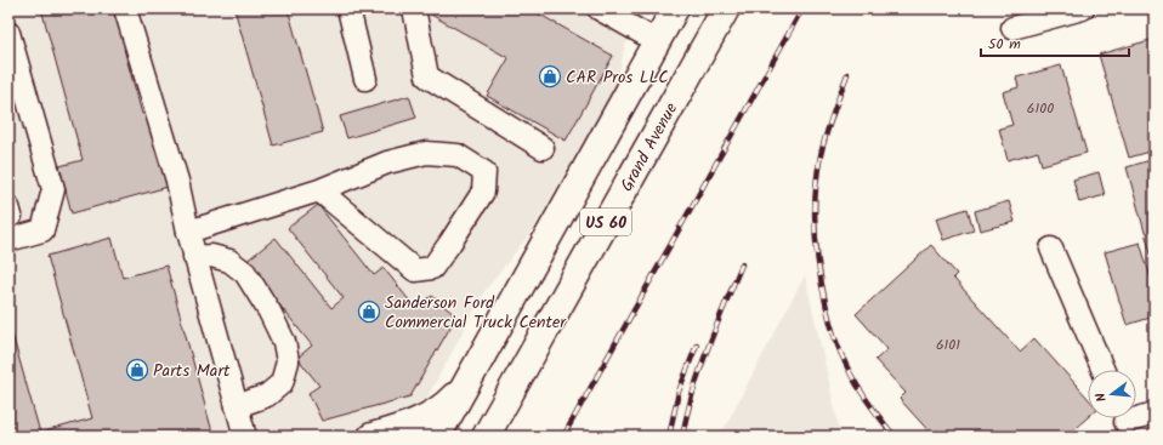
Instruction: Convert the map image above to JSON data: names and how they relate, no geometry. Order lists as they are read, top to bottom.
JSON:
{
  "streets": {
    "highway": ["Grand Avenue", "US 60"]
  },
  "places": {
    "shop": ["CAR Pros LLC", "Sanderson Ford Commercial Truck Center", "Parts Mart"]
  },
  "house_numbers": ["6100", "6101"],
  "scale_bar": "50 m",
  "north": "left"
}
